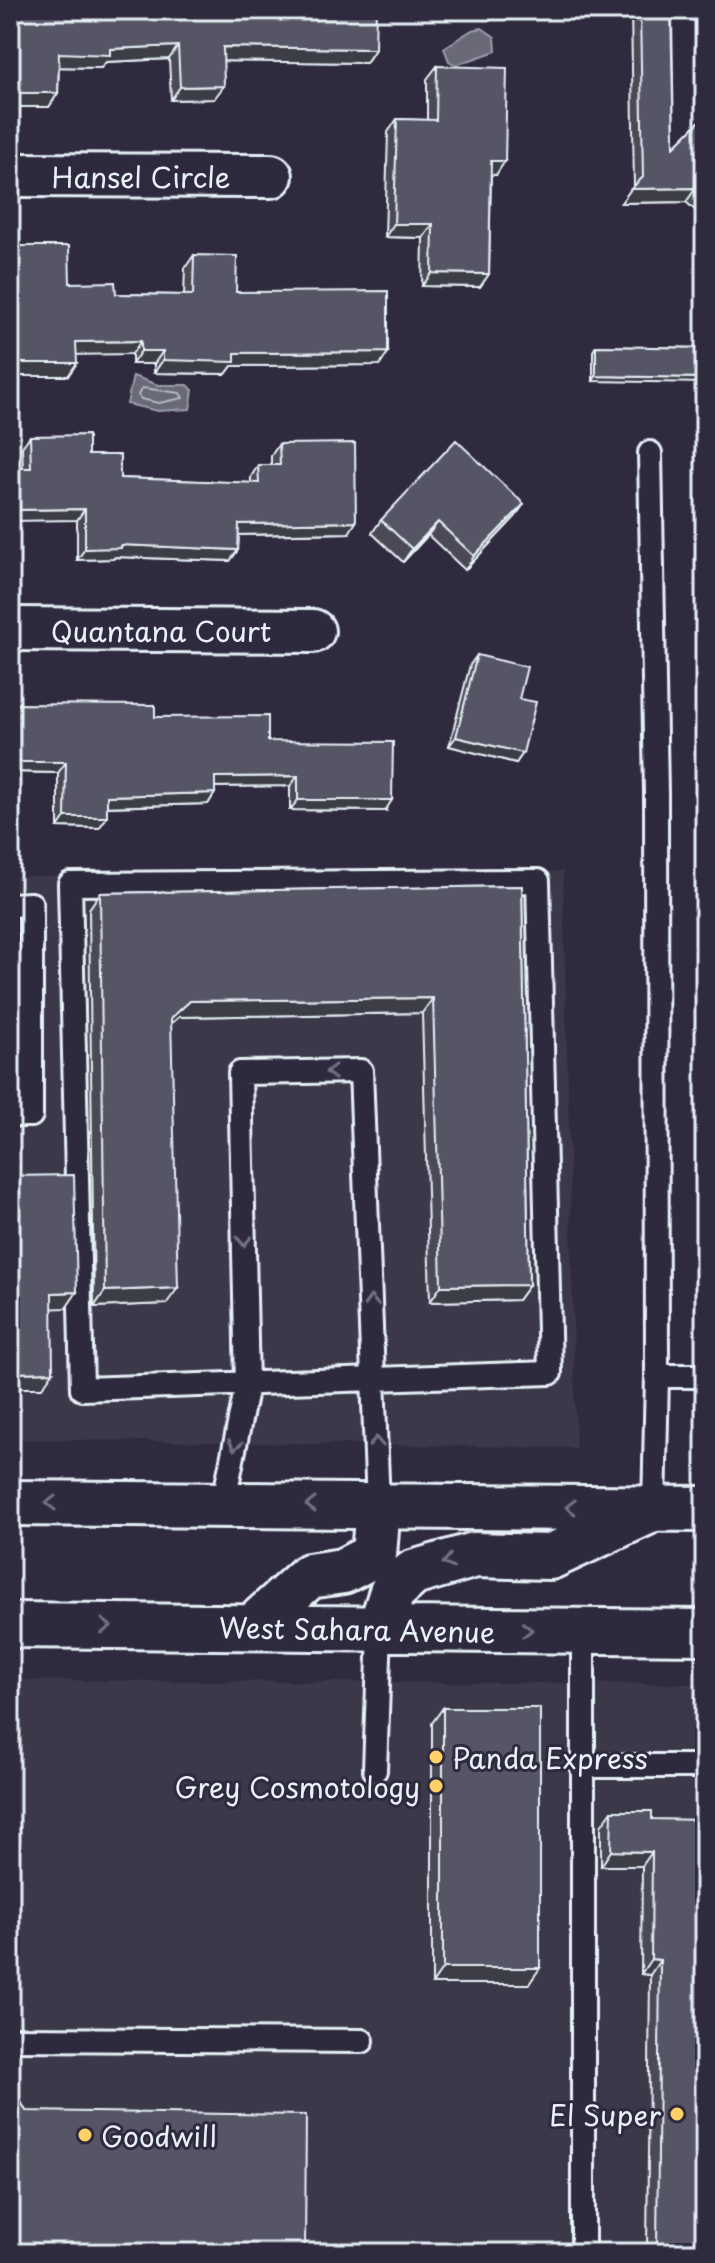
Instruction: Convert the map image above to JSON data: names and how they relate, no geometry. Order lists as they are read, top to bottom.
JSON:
{
  "streets": {
    "main road": ["West Sahara Avenue"],
    "street": ["Hansel Circle", "Quantana Court"]
  },
  "places": [
    "Panda Express",
    "Grey Cosmotology",
    "El Super",
    "Goodwill"
  ]
}
